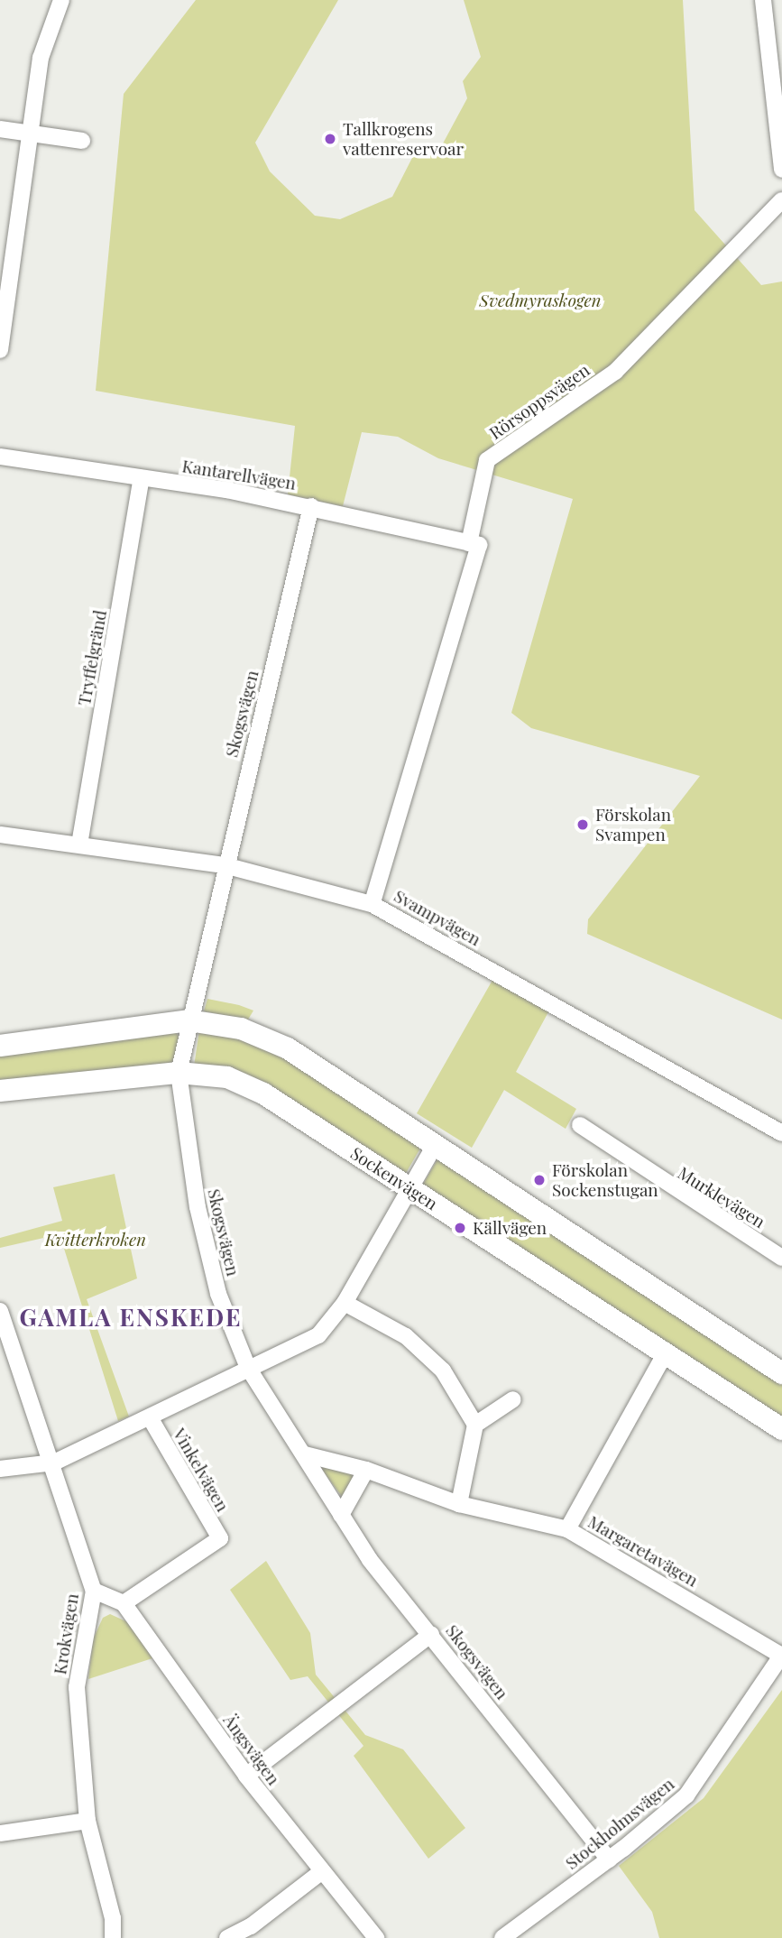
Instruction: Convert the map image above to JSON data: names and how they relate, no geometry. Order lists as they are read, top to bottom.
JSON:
{
  "streets": {
    "street": [
      "Rörsoppsvägen",
      "Kantarellvägen",
      "Tryffelgränd",
      "Skogsvägen",
      "Svampvägen",
      "Sockenvägen",
      "Murklevägen",
      "Vinkelvägen",
      "Margaretavägen",
      "Krokvägen",
      "Ängsvägen",
      "Stockholmsvägen"
    ]
  },
  "crossings": [
    ["Rörsoppsvägen", "Kantarellvägen"],
    ["Rörsoppsvägen", "Svampvägen"],
    ["Kantarellvägen", "Tryffelgränd"],
    ["Kantarellvägen", "Skogsvägen"],
    ["Tryffelgränd", "Svampvägen"],
    ["Skogsvägen", "Svampvägen"],
    ["Skogsvägen", "Sockenvägen"],
    ["Skogsvägen", "Margaretavägen"],
    ["Skogsvägen", "Stockholmsvägen"],
    ["Vinkelvägen", "Ängsvägen"],
    ["Margaretavägen", "Stockholmsvägen"]
  ],
  "districts": ["GAMLA ENSKEDE"],
  "parks": ["Svedmyraskogen", "Kvitterkroken"],
  "places": [
    "Tallkrogens vattenreservoar",
    "Förskolan Svampen",
    "Förskolan Sockenstugan",
    "Källvägen"
  ]
}
